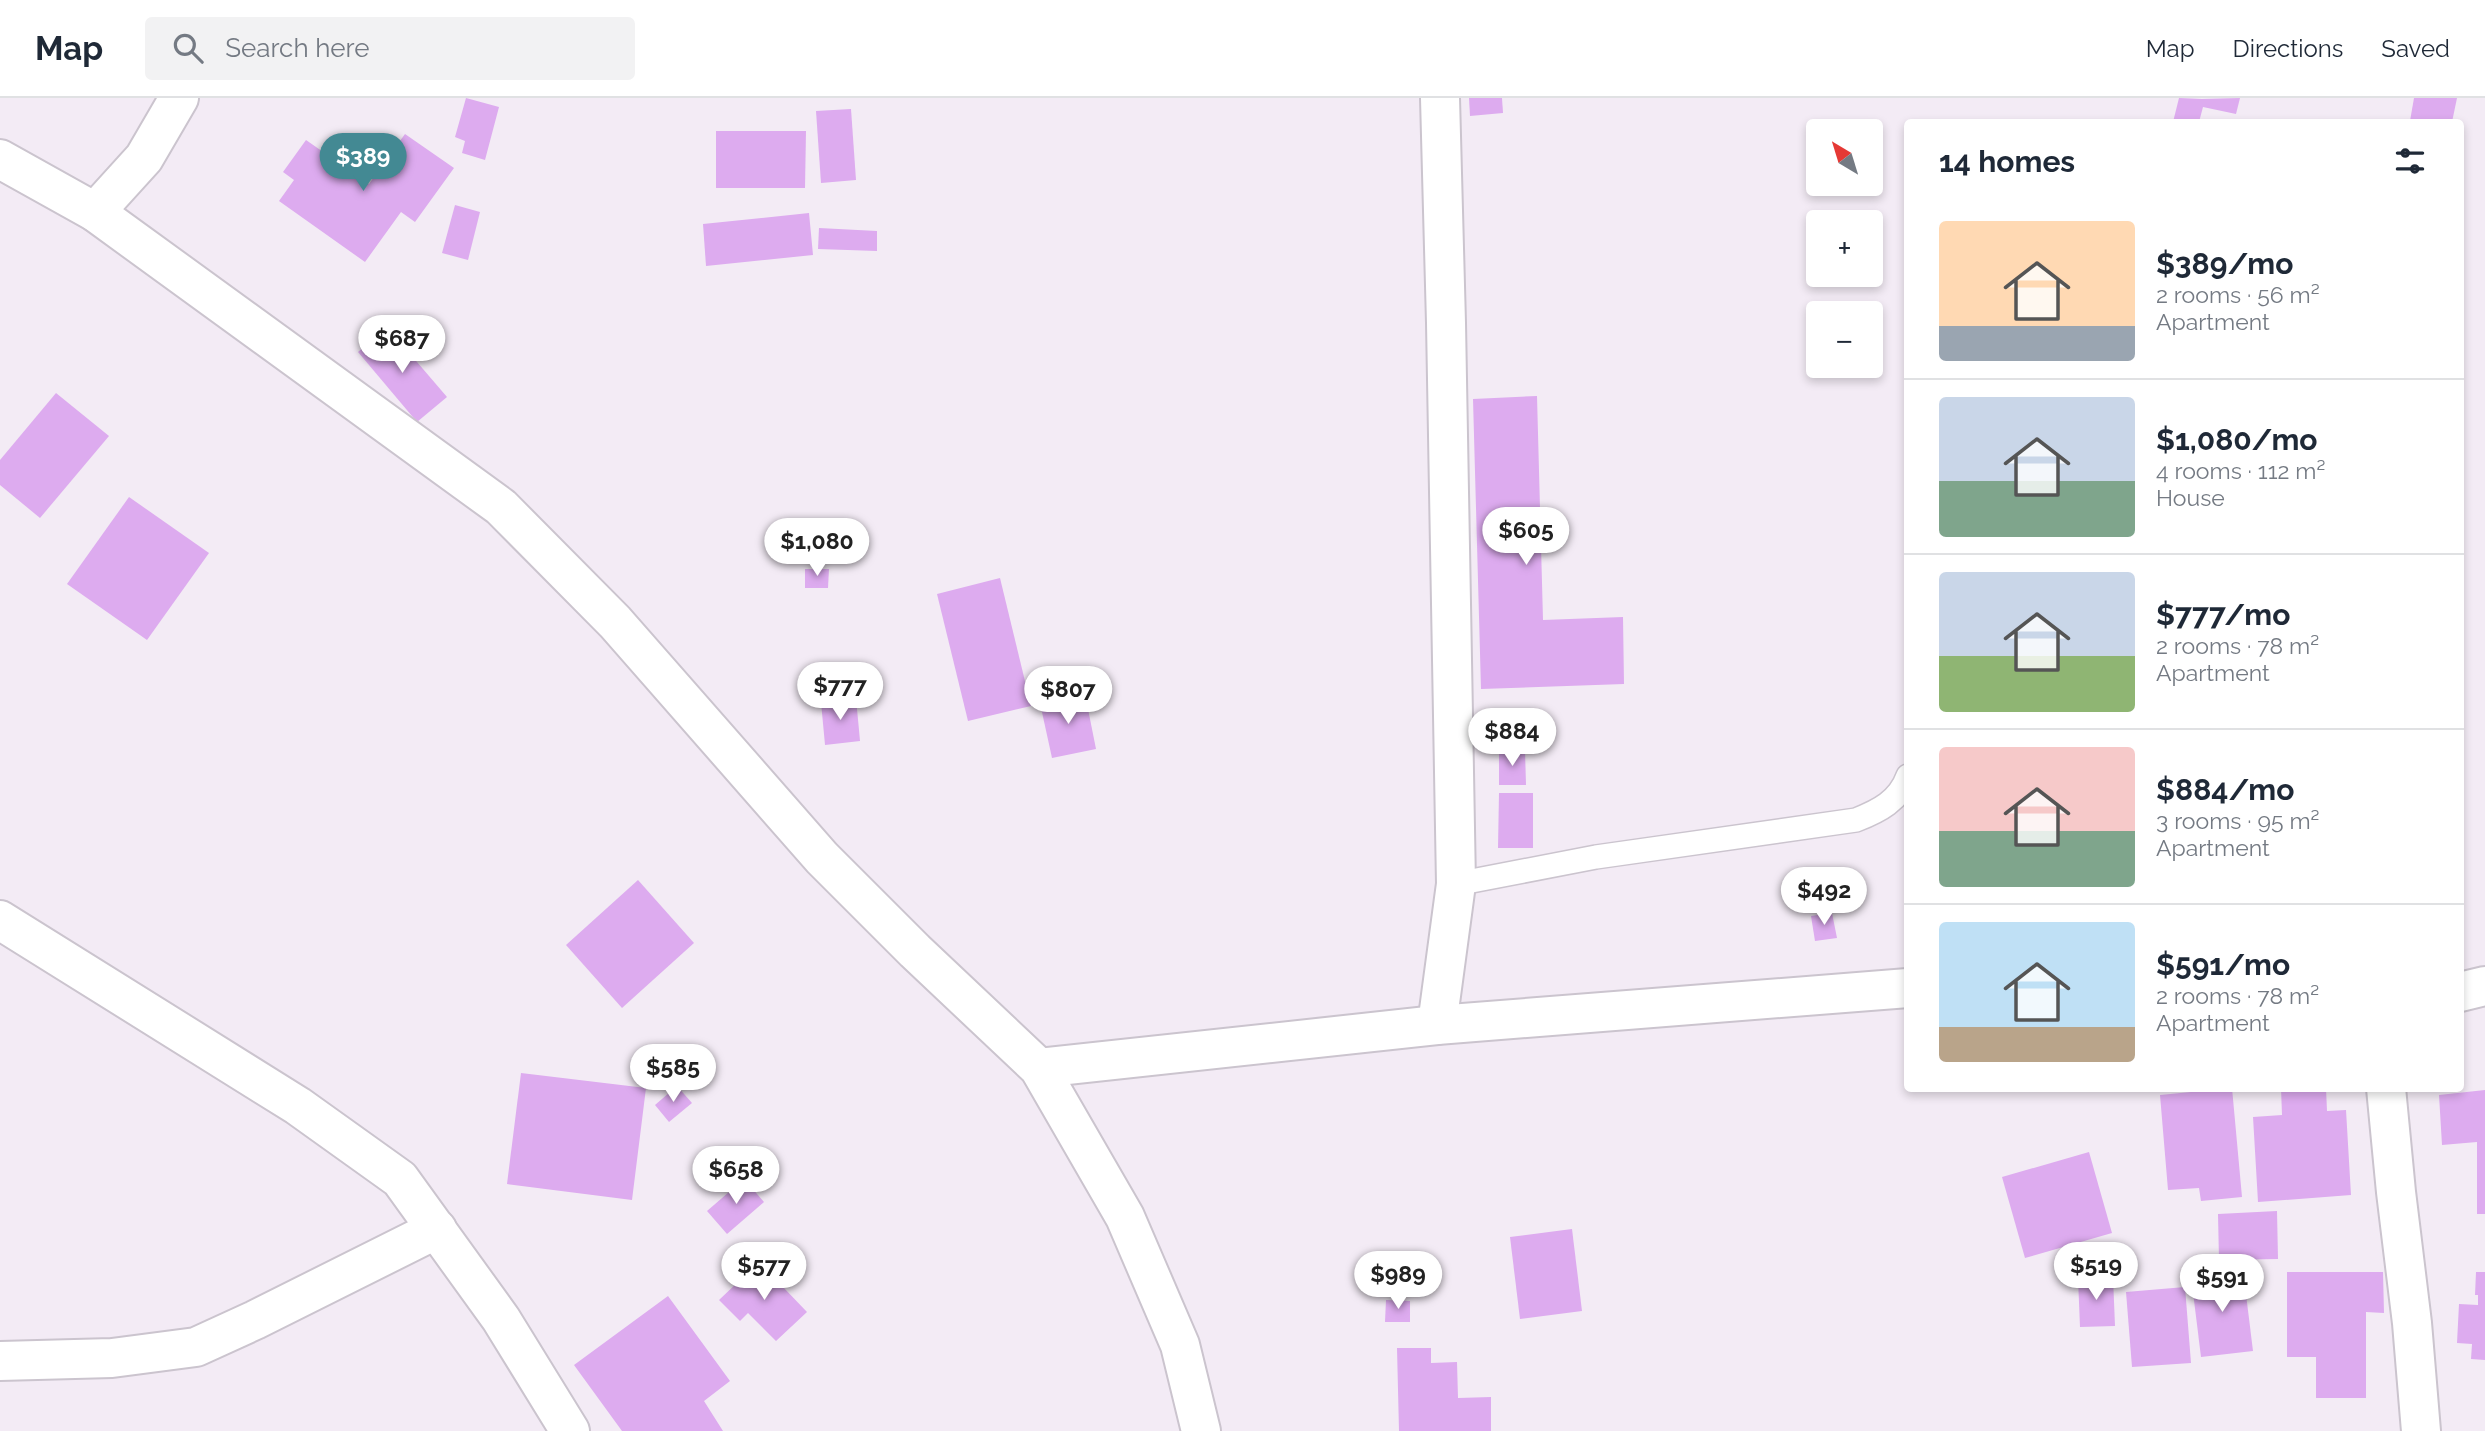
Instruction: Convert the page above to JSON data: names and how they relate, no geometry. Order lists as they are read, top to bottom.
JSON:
{
  "north": "top left",
  "page": {
    "header": "Map",
    "search": "Search here",
    "nav": ["Map", "Directions", "Saved"],
    "map_buttons": ["+", "−"],
    "heading": "14 homes",
    "price": [
      "$389",
      "$687",
      "$605",
      "$1,080",
      "$777",
      "$807",
      "$884",
      "$492",
      "$585",
      "$658",
      "$577",
      "$519",
      "$989",
      "$591"
    ],
    "list": [
      {
        "name": "$389/mo",
        "note": "2 rooms · 56 m² · Apartment"
      },
      {
        "name": "$1,080/mo",
        "note": "4 rooms · 112 m² · House"
      },
      {
        "name": "$777/mo",
        "note": "2 rooms · 78 m² · Apartment"
      },
      {
        "name": "$884/mo",
        "note": "3 rooms · 95 m² · Apartment"
      },
      {
        "name": "$591/mo",
        "note": "2 rooms · 78 m² · Apartment"
      }
    ]
  }
}
